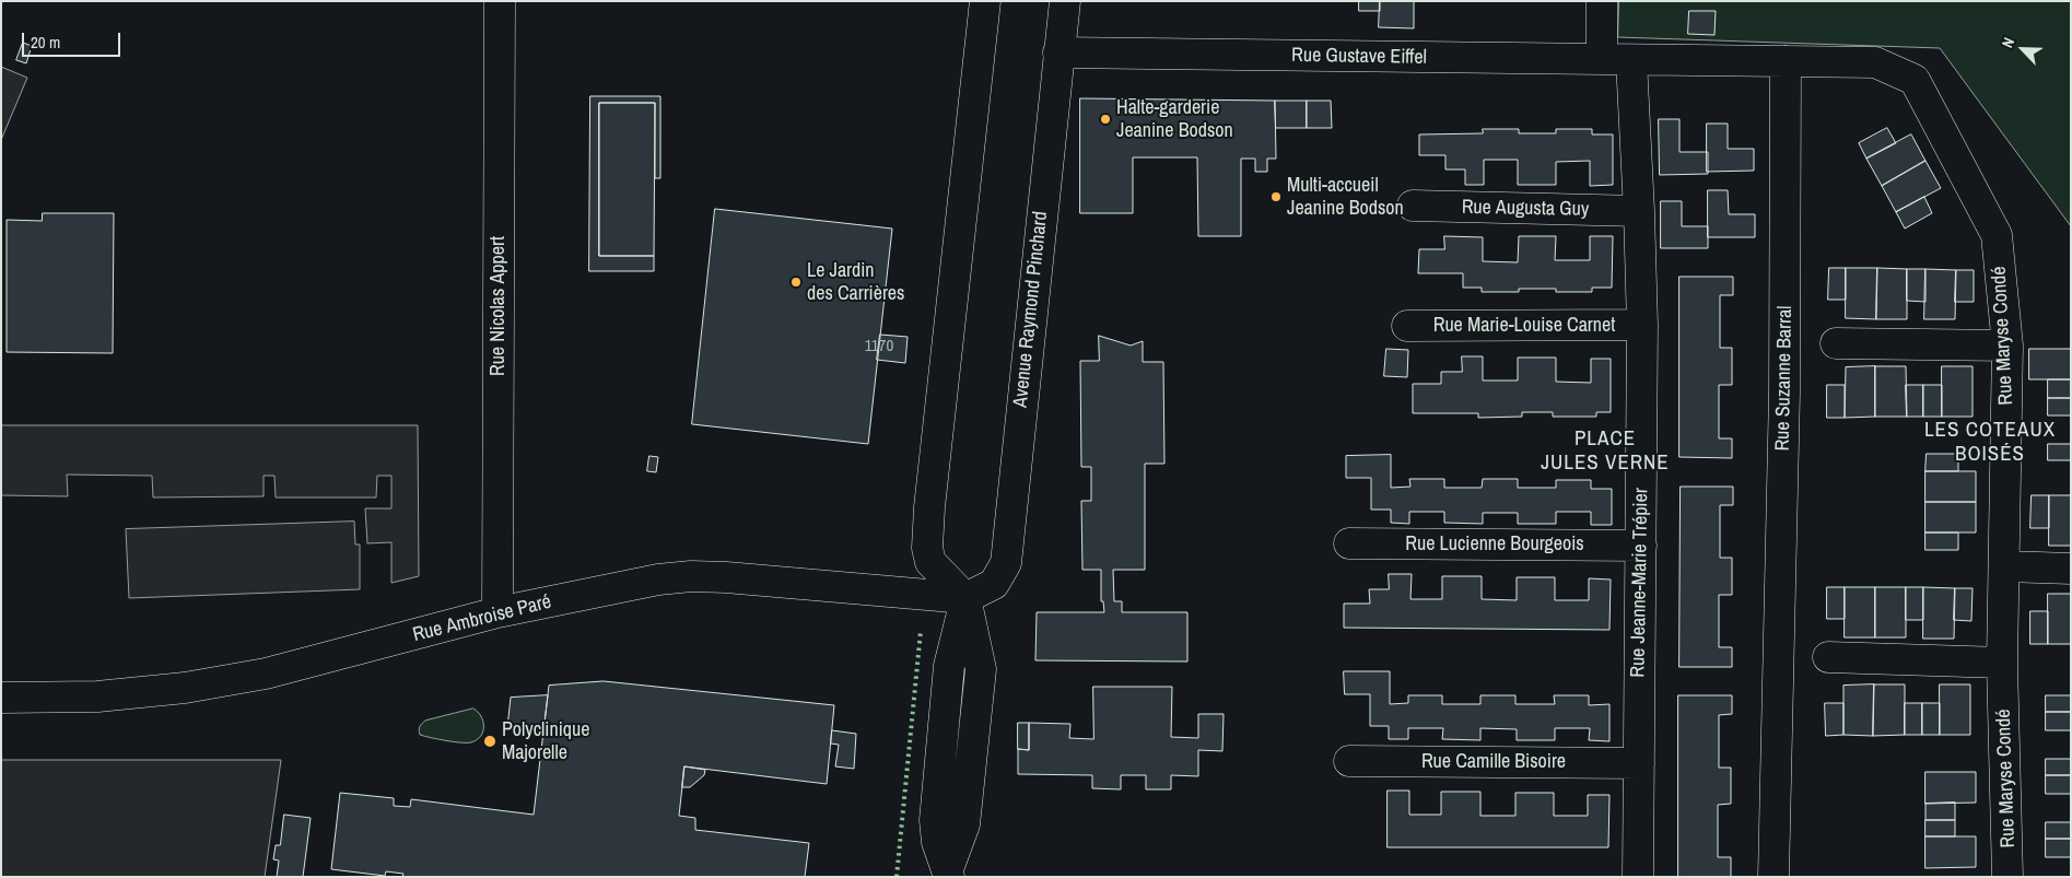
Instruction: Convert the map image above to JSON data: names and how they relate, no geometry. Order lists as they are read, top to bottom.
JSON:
{
  "streets": {
    "street": [
      "Rue Gustave Eiffel",
      "Rue Augusta Guy",
      "Rue Nicolas Appert",
      "Avenue Raymond Pinchard",
      "Rue Marie-Louise Carnet",
      "Rue Maryse Condé",
      "Rue Suzanne Barral",
      "Rue Lucienne Bourgeois",
      "Rue Jeanne-Marie Trépier",
      "Rue Ambroise Paré",
      "Rue Camille Bisoire"
    ]
  },
  "crossings": [
    ["Rue Gustave Eiffel", "Avenue Raymond Pinchard"],
    ["Rue Gustave Eiffel", "Rue Jeanne-Marie Trépier"],
    ["Rue Augusta Guy", "Rue Jeanne-Marie Trépier"],
    ["Rue Nicolas Appert", "Rue Ambroise Paré"],
    ["Avenue Raymond Pinchard", "Rue Ambroise Paré"],
    ["Rue Marie-Louise Carnet", "Rue Jeanne-Marie Trépier"],
    ["Rue Maryse Condé", "Rue Suzanne Barral"],
    ["Rue Lucienne Bourgeois", "Rue Jeanne-Marie Trépier"],
    ["Rue Jeanne-Marie Trépier", "Rue Camille Bisoire"]
  ],
  "districts": ["LES COTEAUX BOISÉS", "PLACE JULES VERNE"],
  "places": [
    "Halte-garderie Jeanine Bodson",
    "Multi-accueil Jeanine Bodson",
    "Le Jardin des Carrières",
    "Polyclinique Majorelle"
  ],
  "house_numbers": ["1170"],
  "scale_bar": "20 m",
  "north": "top left"
}
